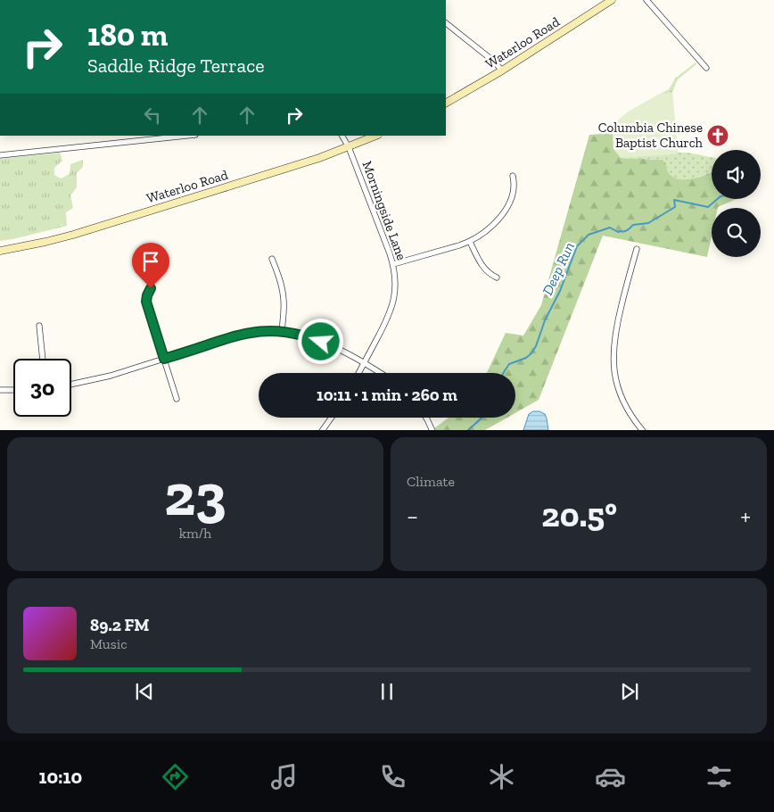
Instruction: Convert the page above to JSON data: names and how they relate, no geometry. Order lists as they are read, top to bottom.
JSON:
{
  "streets": {
    "main road": ["Waterloo Road"],
    "street": ["Morningside Lane"]
  },
  "crossings": [
    ["Waterloo Road", "Morningside Lane"]
  ],
  "water": ["Deep Run"],
  "places": {
    "church": ["Columbia Chinese Baptist Church"]
  },
  "page": {
    "turn": ["180 m", "Saddle Ridge Terrace"],
    "limit": "30",
    "trip": "10:11 · 1 min · 260 m",
    "tile": [
      ["23", "km/h"],
      "Climate"
    ],
    "heat": ["−", "20.5°", "+"],
    "song": ["89.2 FM", "Music"],
    "tabs": "10:10"
  }
}
